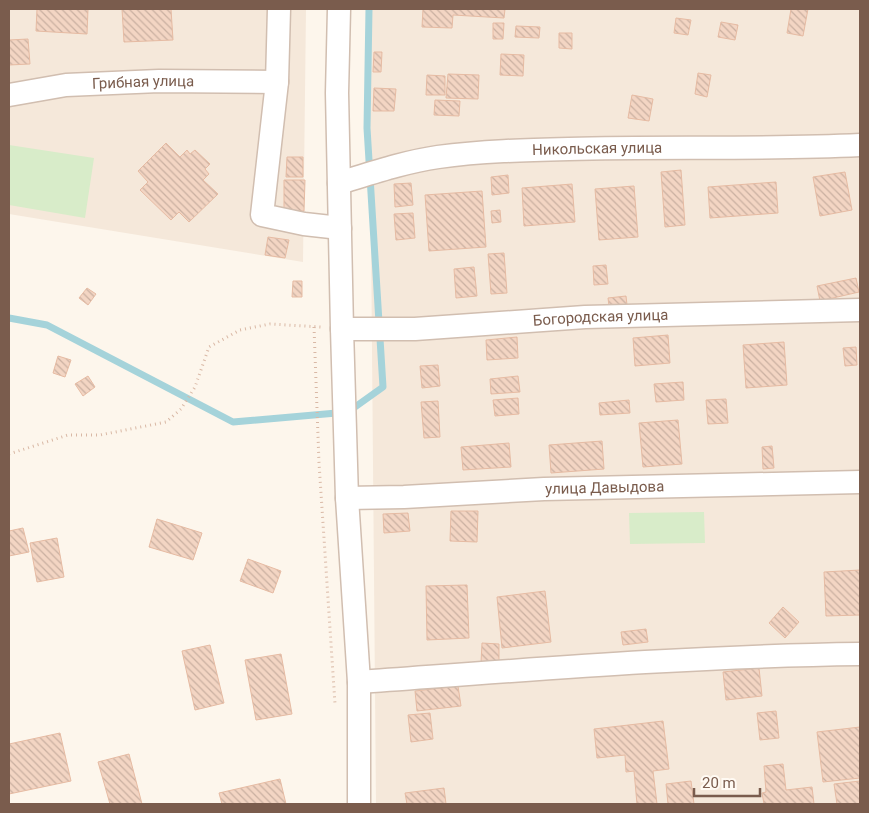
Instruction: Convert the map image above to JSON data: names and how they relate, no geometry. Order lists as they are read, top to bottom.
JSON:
{
  "streets": {
    "street": [
      "Грибная улица",
      "Никольская улица",
      "Богородская улица",
      "улица Давыдова"
    ]
  },
  "scale_bar": "20 m"
}
